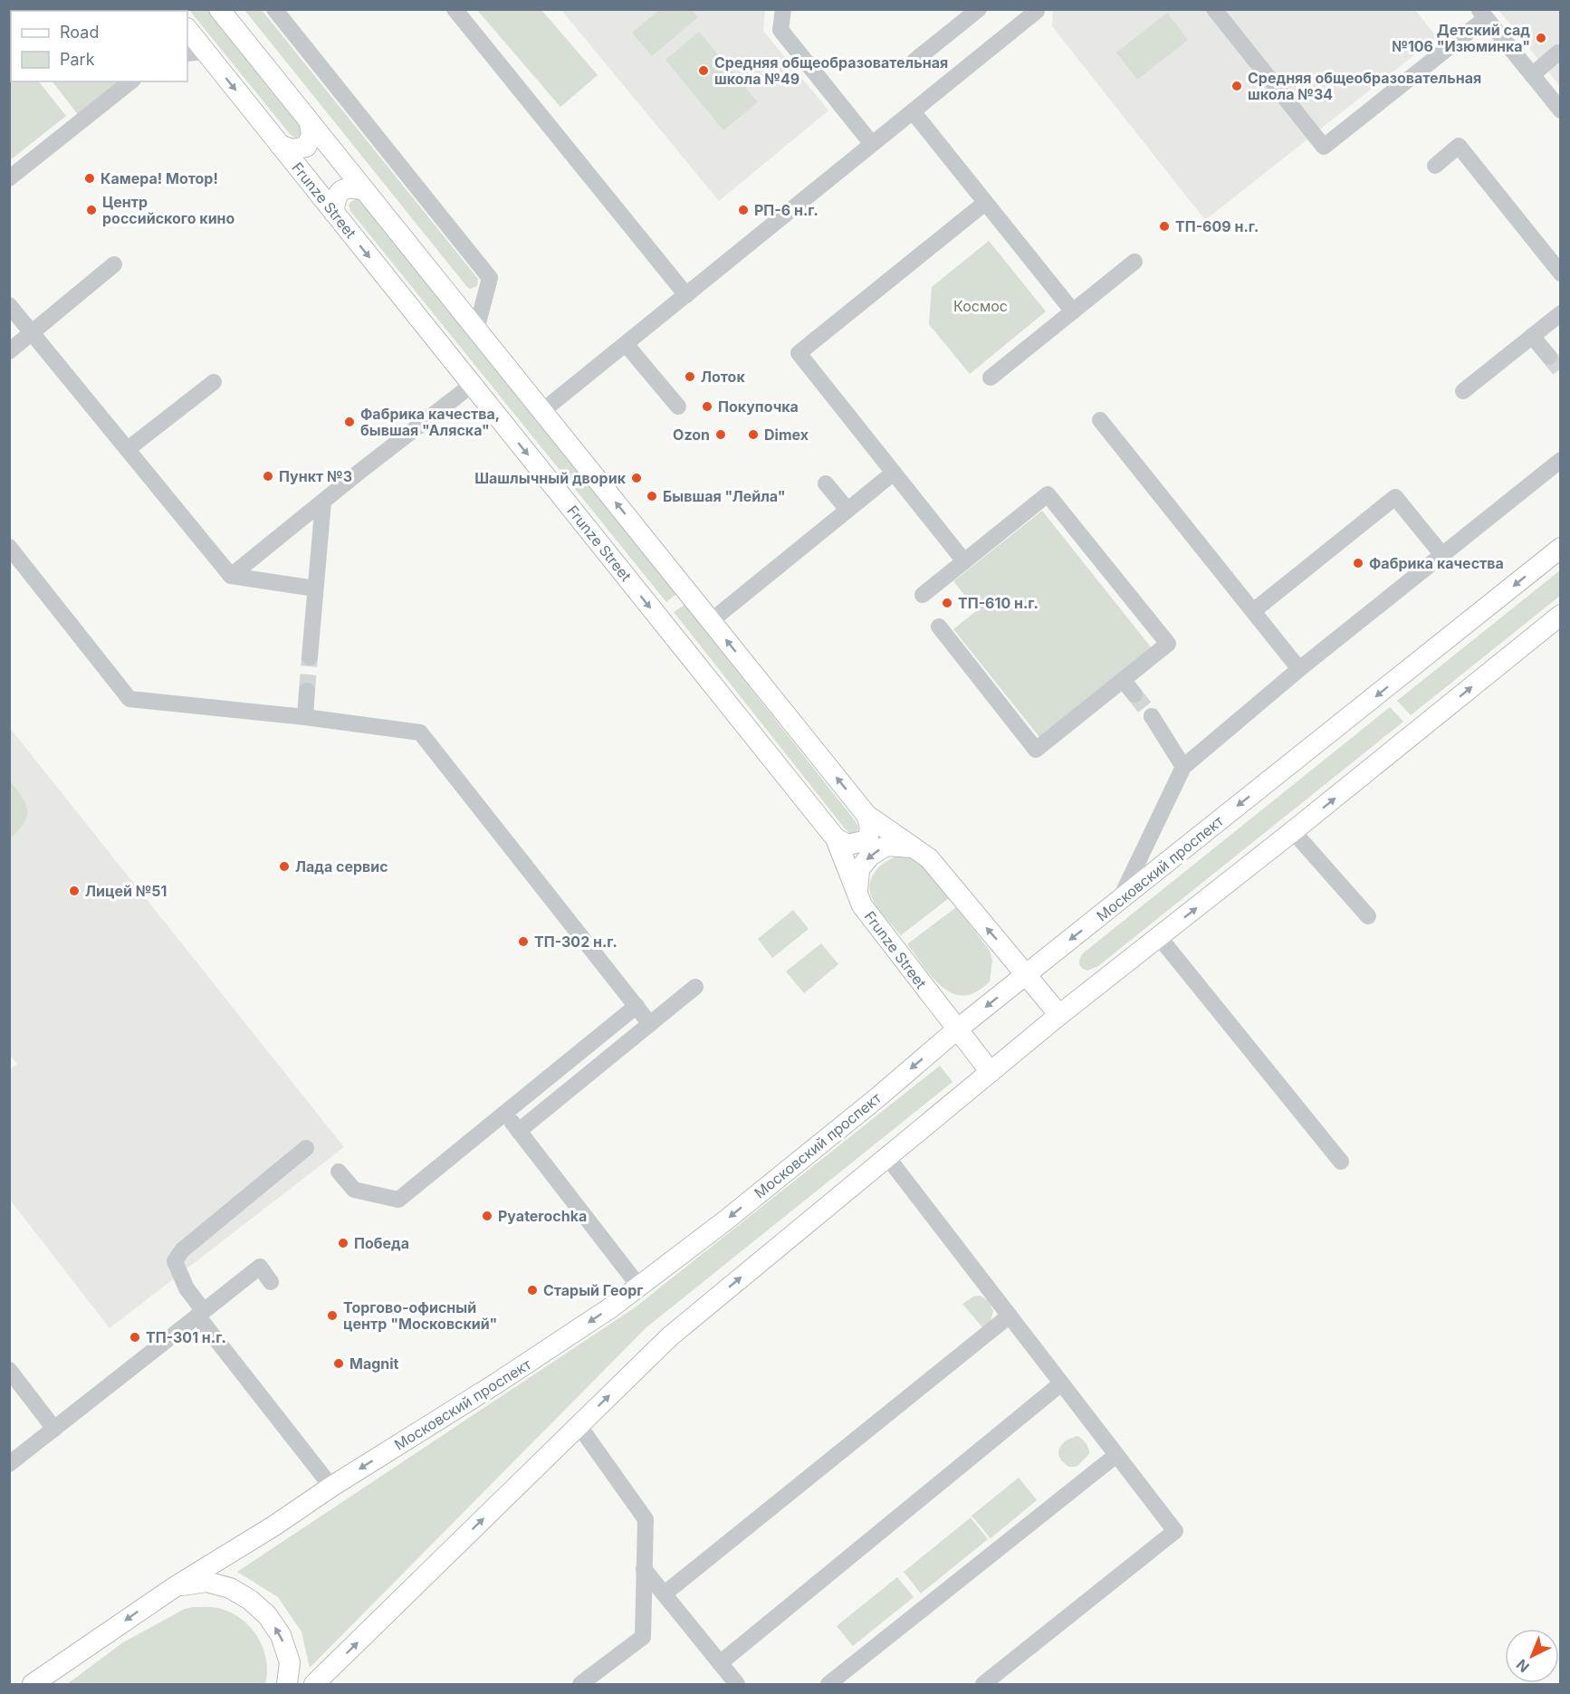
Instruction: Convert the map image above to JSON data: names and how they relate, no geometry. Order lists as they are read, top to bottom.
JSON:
{
  "streets": {
    "main road": ["Frunze Street", "Московский проспект"]
  },
  "crossings": [
    ["Frunze Street", "Московский проспект"]
  ],
  "parks": ["Космос"],
  "places": [
    "Детский сад №106 \"Изюминка\"",
    "Средняя общеобразовательная школа №49",
    "Средняя общеобразовательная школа №34",
    "Камера! Мотор!",
    "Центр российского кино",
    "РП-6 н.г.",
    "ТП-609 н.г.",
    "Лоток",
    "Покупочка",
    "Фабрика качества, бывшая \"Аляска\"",
    "Ozon",
    "Dimex",
    "Пункт №3",
    "Шашлычный дворик",
    "Бывшая \"Лейла\"",
    "Фабрика качества",
    "ТП-610 н.г.",
    "Лада сервис",
    "Лицей №51",
    "ТП-302 н.г.",
    "Pyaterochka",
    "Победа",
    "Старый Георг",
    "Торгово-офисный центр \"Московский\"",
    "ТП-301 н.г.",
    "Magnit"
  ],
  "legend": ["Road", "Park"],
  "north": "bottom left"
}
